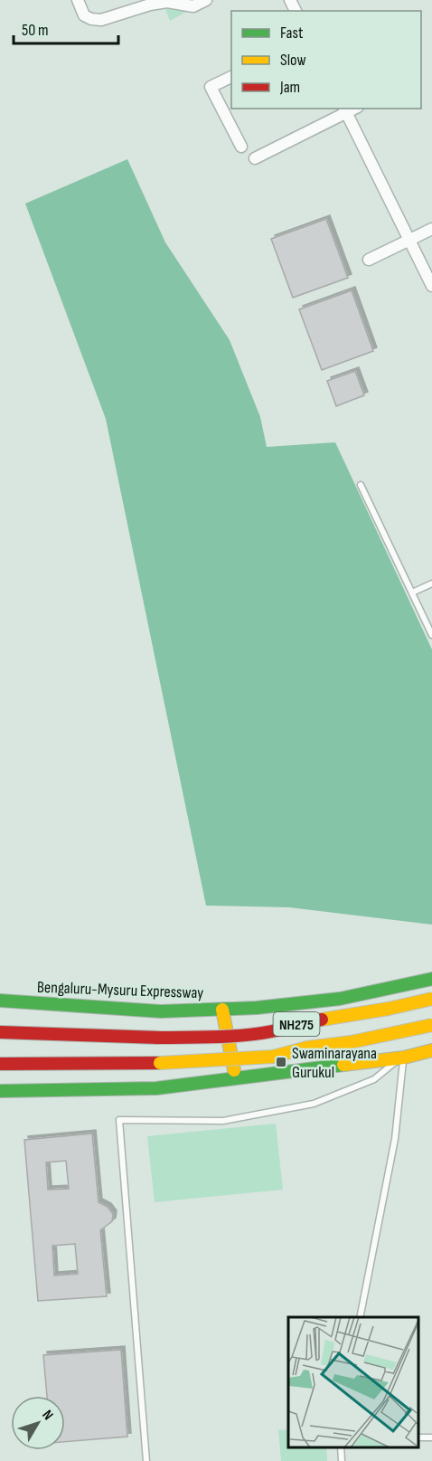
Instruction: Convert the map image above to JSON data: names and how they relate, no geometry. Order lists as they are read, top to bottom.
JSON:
{
  "streets": {
    "main road": ["Bengaluru-Mysuru Expressway", "NH275"]
  },
  "places": {
    "transit": ["Swaminarayana Gurukul"]
  },
  "legend": ["Fast", "Slow", "Jam"],
  "scale_bar": "50 m",
  "north": "top right"
}
